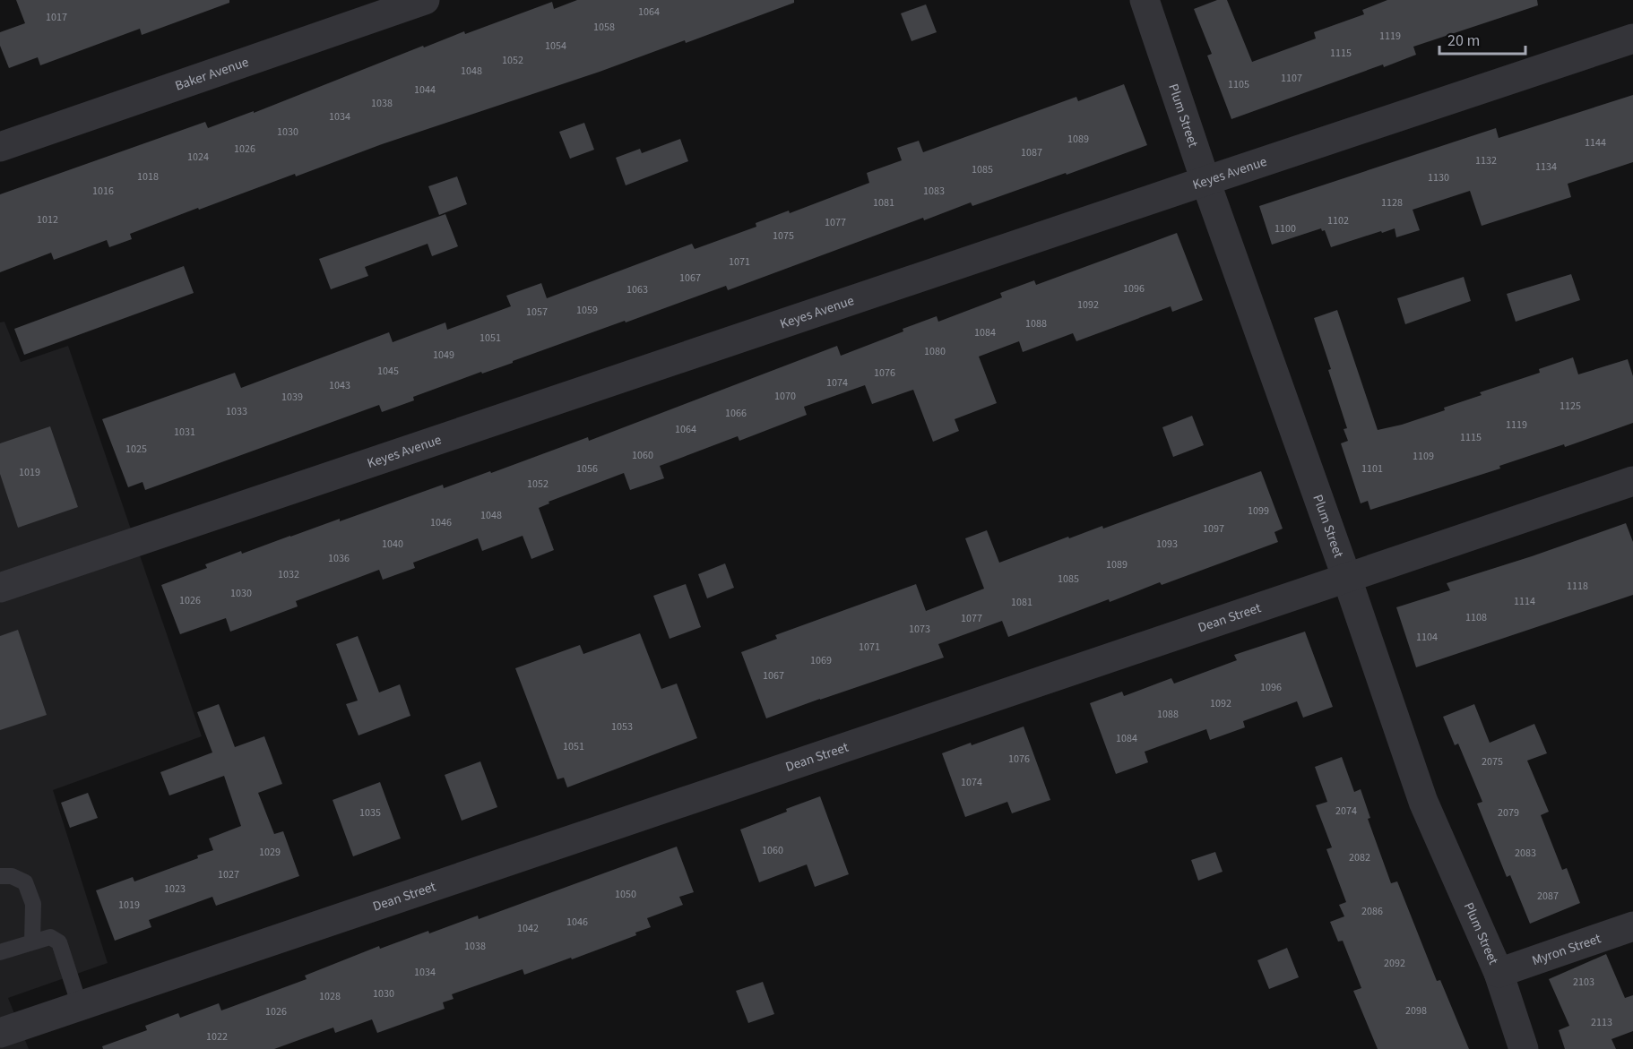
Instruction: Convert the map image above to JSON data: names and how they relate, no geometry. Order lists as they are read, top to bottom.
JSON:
{
  "streets": {
    "street": [
      "Baker Avenue",
      "Plum Street",
      "Keyes Avenue",
      "Dean Street",
      "Myron Street"
    ]
  },
  "crossings": [
    ["Plum Street", "Keyes Avenue"],
    ["Plum Street", "Dean Street"],
    ["Plum Street", "Myron Street"]
  ],
  "house_numbers": [
    "1064",
    "1017",
    "1058",
    "1119",
    "1054",
    "1115",
    "1052",
    "1048",
    "1107",
    "1105",
    "1044",
    "1038",
    "1034",
    "1030",
    "1089",
    "1144",
    "1026",
    "1087",
    "1024",
    "1132",
    "1134",
    "1085",
    "1018",
    "1130",
    "1016",
    "1083",
    "1081",
    "1128",
    "1012",
    "1102",
    "1077",
    "1100",
    "1075",
    "1071",
    "1067",
    "1096",
    "1063",
    "1092",
    "1059",
    "1057",
    "1088",
    "1084",
    "1051",
    "1080",
    "1049",
    "1045",
    "1076",
    "1074",
    "1043",
    "1070",
    "1039",
    "1125",
    "1033",
    "1066",
    "1119",
    "1064",
    "1031",
    "1115",
    "1025",
    "1060",
    "1109",
    "1056",
    "1101",
    "1019",
    "1052",
    "1099",
    "1048",
    "1046",
    "1097",
    "1040",
    "1093",
    "1036",
    "1089",
    "1032",
    "1085",
    "1118",
    "1030",
    "1026",
    "1114",
    "1081",
    "1108",
    "1077",
    "1073",
    "1104",
    "1071",
    "1069",
    "1067",
    "1096",
    "1092",
    "1088",
    "1053",
    "1084",
    "1051",
    "1076",
    "2075",
    "1074",
    "2074",
    "1035",
    "2079",
    "1060",
    "1029",
    "2083",
    "2082",
    "1027",
    "1023",
    "1050",
    "2087",
    "1019",
    "2086",
    "1046",
    "1042",
    "1038",
    "2092",
    "1034",
    "2103",
    "1030",
    "1028",
    "2098",
    "1026",
    "2113",
    "1022"
  ],
  "scale_bar": "20 m"
}
